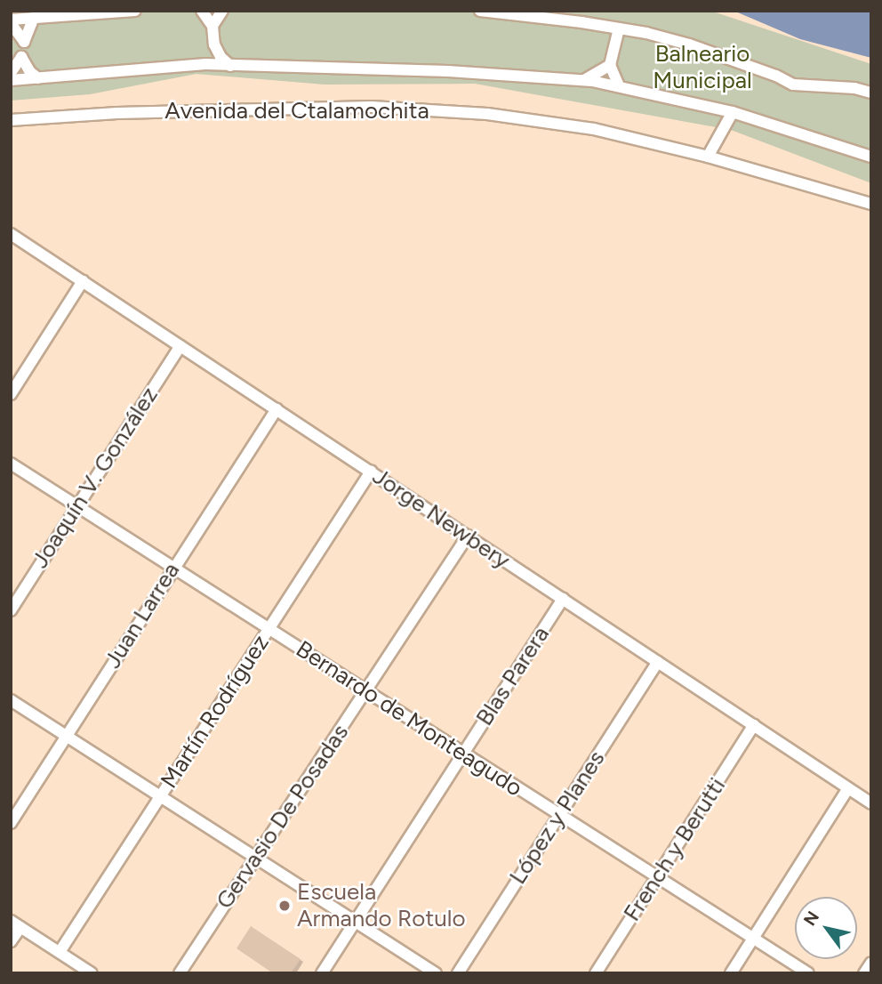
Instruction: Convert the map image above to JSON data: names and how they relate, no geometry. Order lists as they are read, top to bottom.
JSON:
{
  "streets": {
    "street": [
      "Avenida del Ctalamochita",
      "Joaquín V. González",
      "Jorge Newbery",
      "Juan Larrea",
      "Blas Parera",
      "Martín Rodríguez",
      "Bernardo de Monteagudo",
      "Gervasio De Posadas",
      "López y Planes",
      "French y Berutti"
    ]
  },
  "crossings": [
    ["Joaquín V. González", "Jorge Newbery"],
    ["Joaquín V. González", "Bernardo de Monteagudo"],
    ["Jorge Newbery", "Juan Larrea"],
    ["Jorge Newbery", "Blas Parera"],
    ["Jorge Newbery", "Martín Rodríguez"],
    ["Jorge Newbery", "Gervasio De Posadas"],
    ["Jorge Newbery", "López y Planes"],
    ["Jorge Newbery", "French y Berutti"],
    ["Juan Larrea", "Bernardo de Monteagudo"],
    ["Blas Parera", "Bernardo de Monteagudo"],
    ["Martín Rodríguez", "Bernardo de Monteagudo"],
    ["Bernardo de Monteagudo", "Gervasio De Posadas"],
    ["Bernardo de Monteagudo", "López y Planes"],
    ["Bernardo de Monteagudo", "French y Berutti"]
  ],
  "parks": ["Balneario Municipal"],
  "places": ["Escuela Armando Rotulo"],
  "north": "top left"
}
